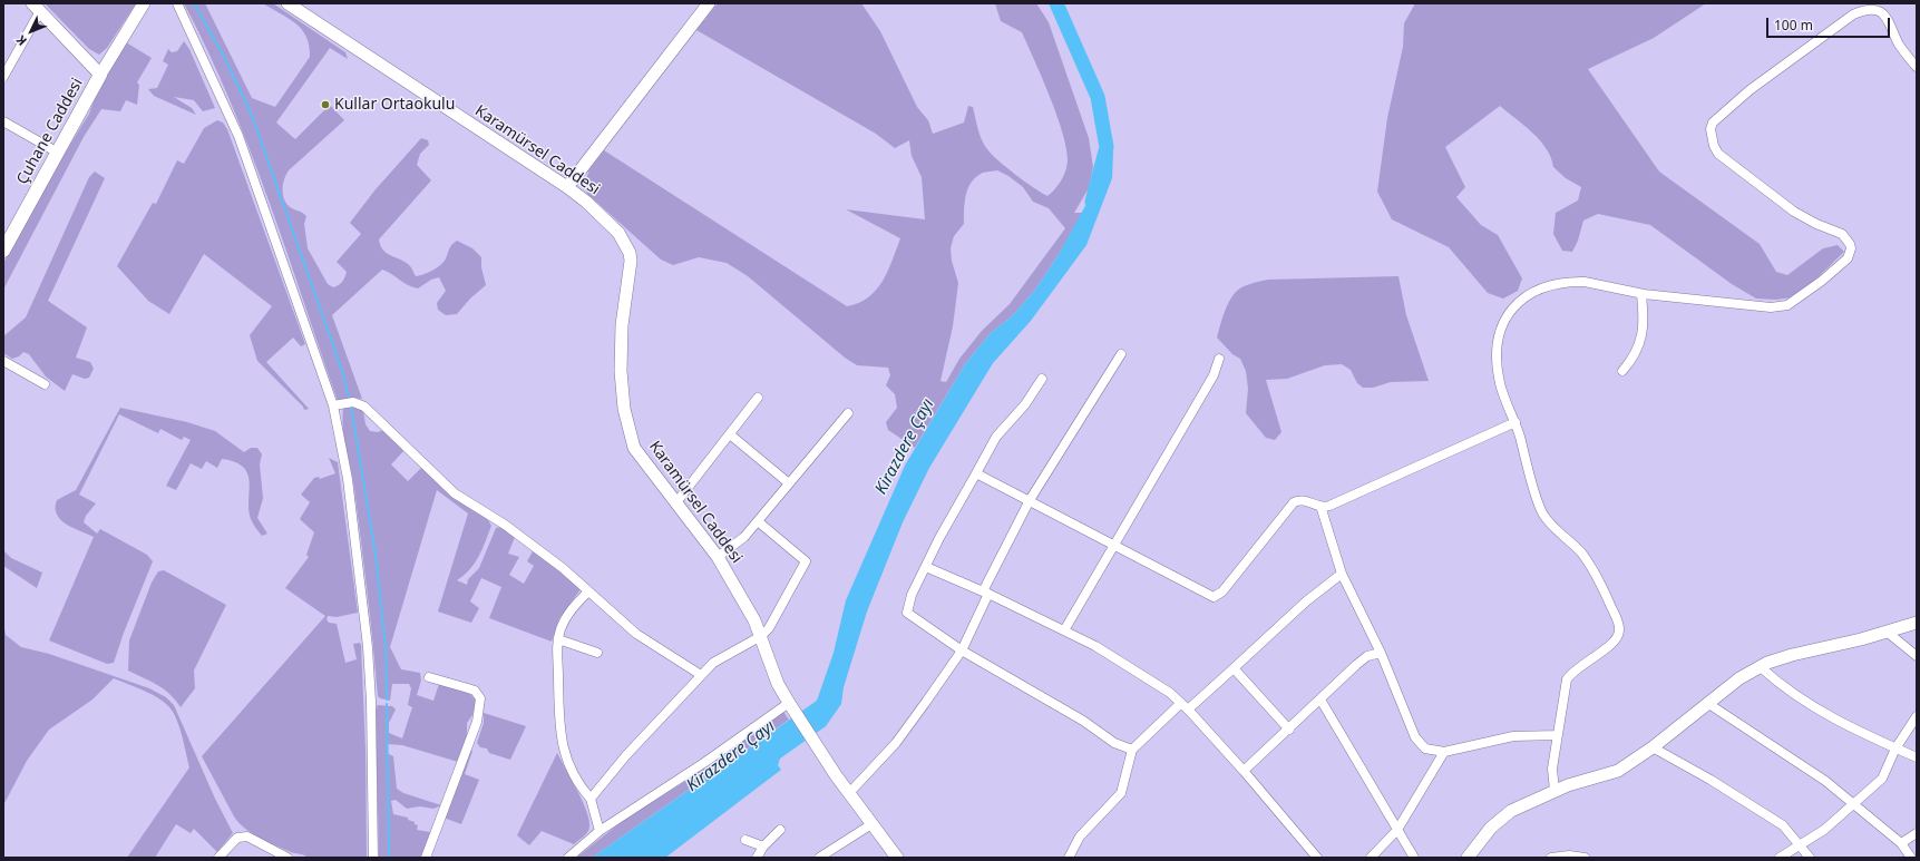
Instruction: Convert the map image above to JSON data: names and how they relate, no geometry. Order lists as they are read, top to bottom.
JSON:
{
  "streets": {
    "main road": ["Çuhane Caddesi", "Karamürsel Caddesi"]
  },
  "water": ["Kirazdere Çayı"],
  "places": ["Kullar Ortaokulu"],
  "scale_bar": "100 m",
  "north": "bottom left"
}
